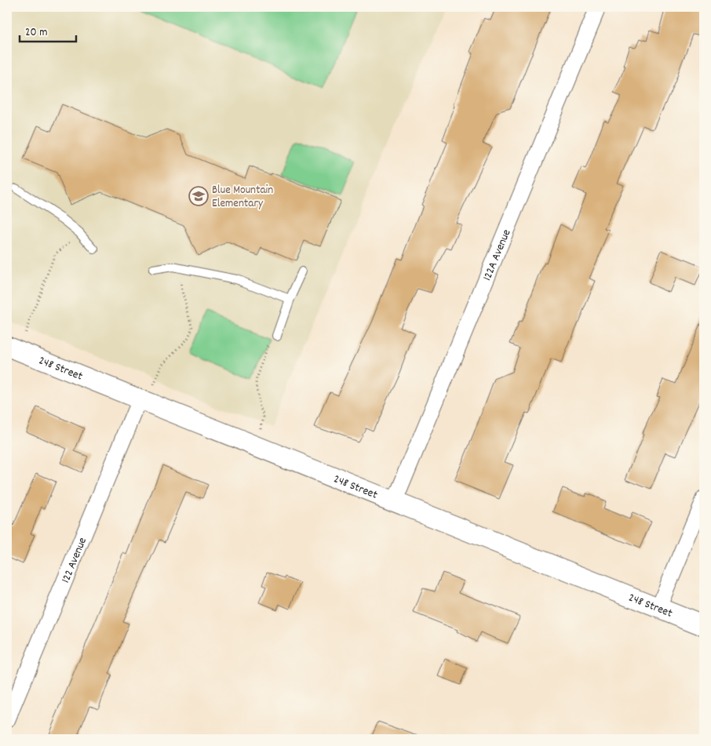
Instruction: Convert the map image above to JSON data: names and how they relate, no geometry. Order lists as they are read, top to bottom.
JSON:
{
  "streets": {
    "street": ["122A Avenue", "248 Street", "122 Avenue"]
  },
  "crossings": [
    ["122A Avenue", "248 Street"],
    ["248 Street", "122 Avenue"]
  ],
  "places": {
    "school or university": ["Blue Mountain Elementary"]
  },
  "scale_bar": "20 m"
}
